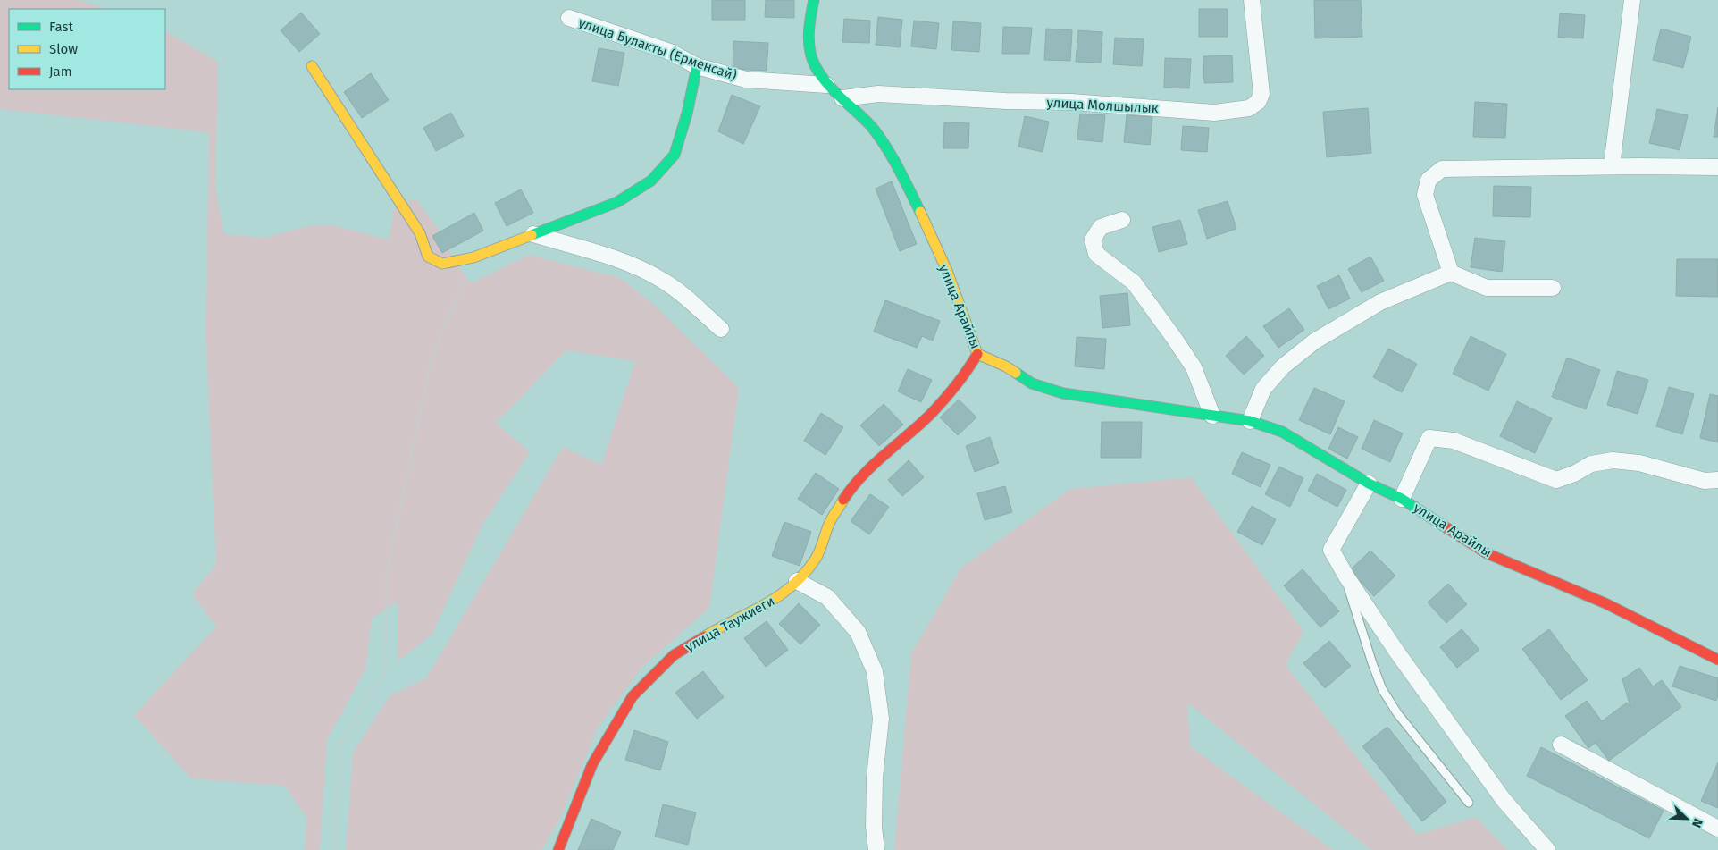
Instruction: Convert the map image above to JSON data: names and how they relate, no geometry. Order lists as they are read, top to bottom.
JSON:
{
  "streets": {
    "street": [
      "улица Булакты (Ерменсай)",
      "улица Молшылык",
      "улица Арайлы",
      "улица Таужиеги"
    ]
  },
  "crossings": [
    ["улица Булакты (Ерменсай)", "улица Арайлы"],
    ["улица Молшылык", "улица Арайлы"],
    ["улица Арайлы", "улица Таужиеги"]
  ],
  "legend": ["Fast", "Slow", "Jam"],
  "north": "bottom right"
}
